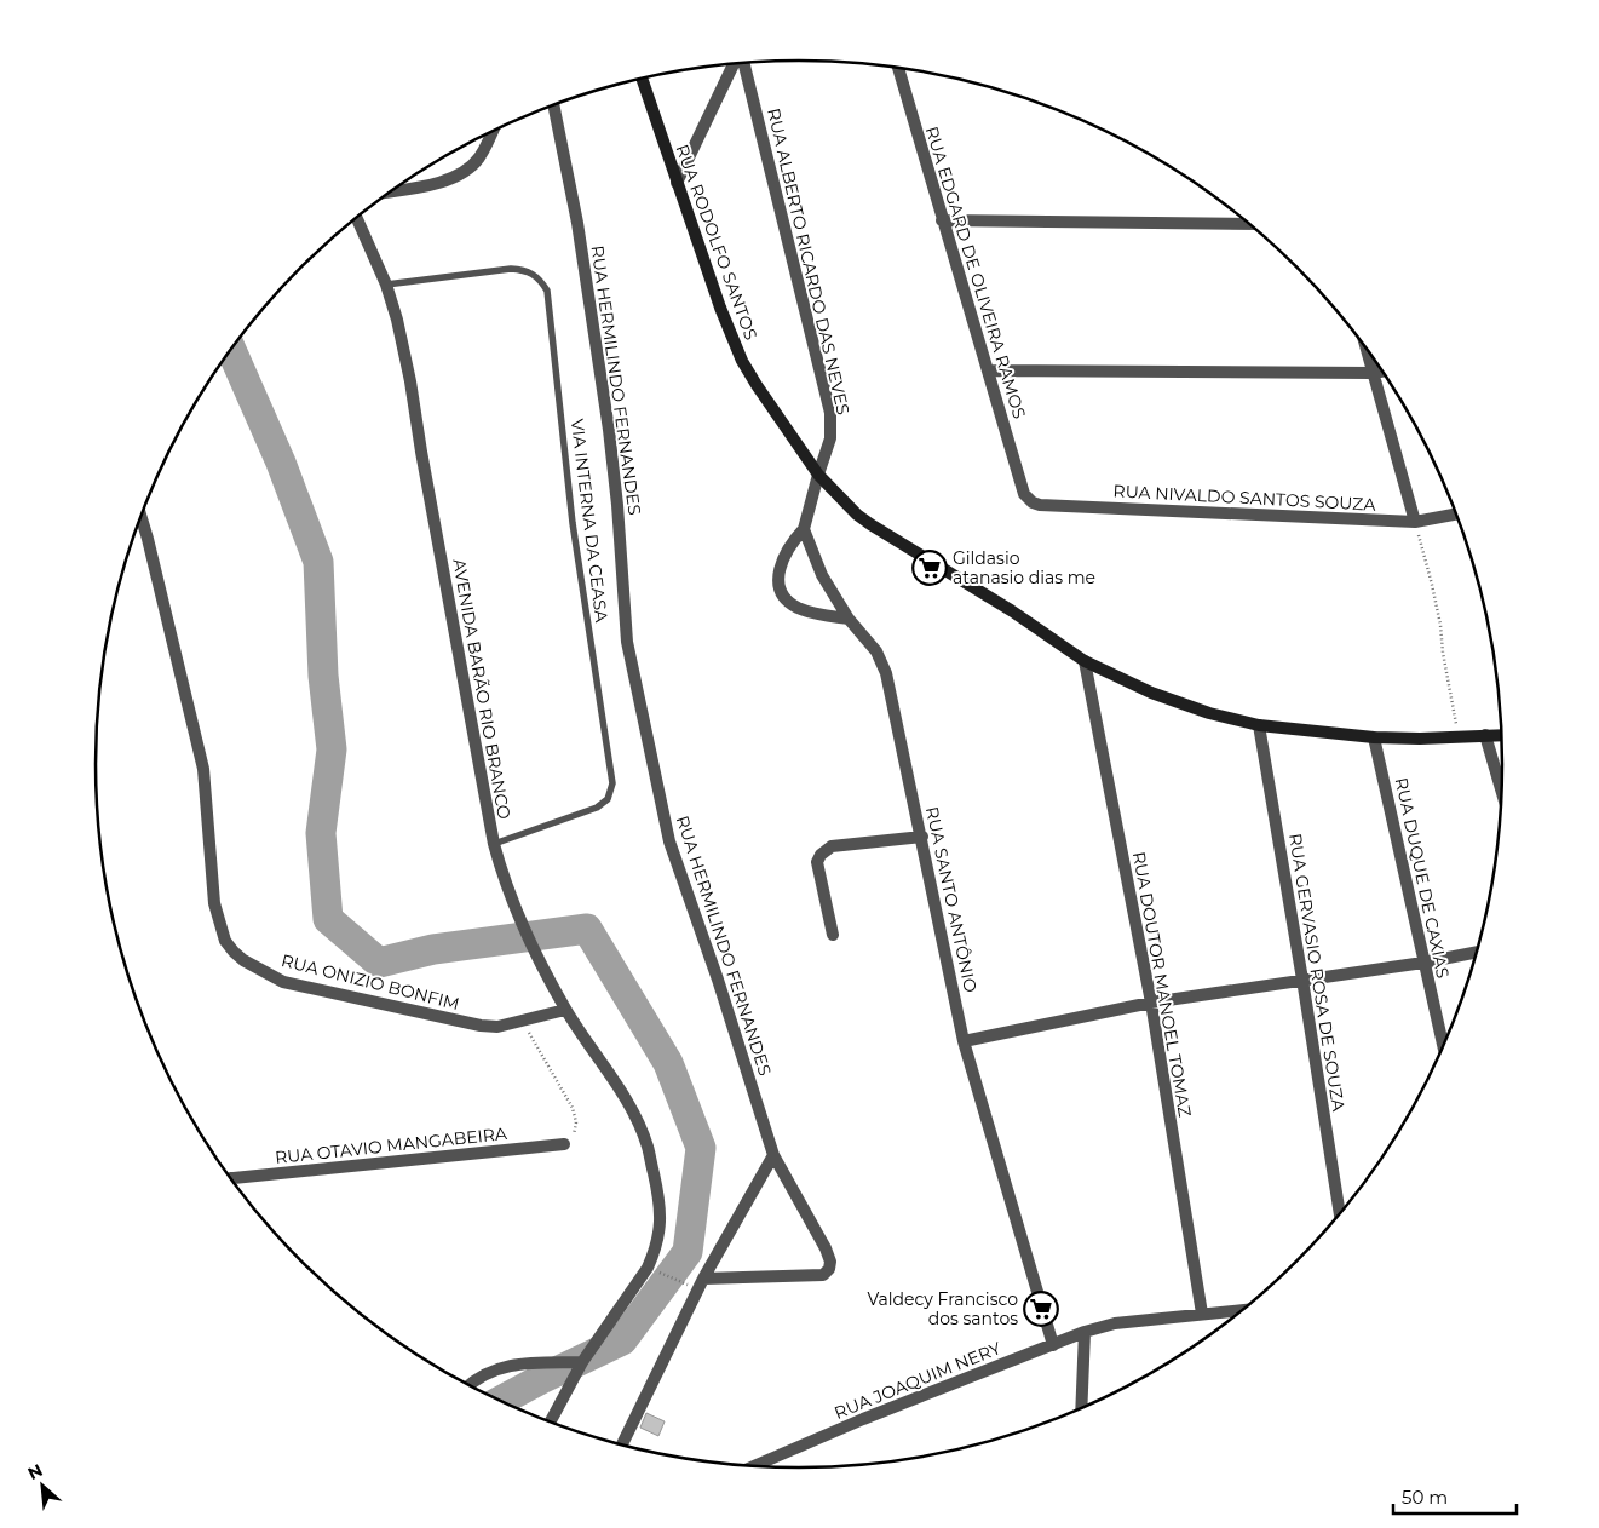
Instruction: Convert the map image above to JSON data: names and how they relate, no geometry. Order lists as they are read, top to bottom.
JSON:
{
  "streets": {
    "main road": ["RUA RODOLFO SANTOS"],
    "street": [
      "RUA ALBERTO RICARDO DAS NEVES",
      "RUA EDGARD DE OLIVEIRA RAMOS",
      "RUA HERMILINDO FERNANDES",
      "RUA NIVALDO SANTOS SOUZA",
      "AVENIDA BARÃO RIO BRANCO",
      "RUA DUQUE DE CAXIAS",
      "RUA SANTO ANTÔNIO",
      "RUA GERVASIO ROSA DE SOUZA",
      "RUA ONIZIO BONFIM",
      "RUA DOUTOR MANOEL TOMAZ",
      "RUA OTAVIO MANGABEIRA",
      "RUA JOAQUIM NERY"
    ],
    "lane": ["VIA INTERNA DA CEASA"]
  },
  "crossings": [
    ["RUA RODOLFO SANTOS", "RUA ALBERTO RICARDO DAS NEVES"],
    ["RUA RODOLFO SANTOS", "RUA DUQUE DE CAXIAS"],
    ["RUA RODOLFO SANTOS", "RUA GERVASIO ROSA DE SOUZA"],
    ["RUA RODOLFO SANTOS", "RUA DOUTOR MANOEL TOMAZ"],
    ["RUA EDGARD DE OLIVEIRA RAMOS", "RUA NIVALDO SANTOS SOUZA"],
    ["VIA INTERNA DA CEASA", "AVENIDA BARÃO RIO BRANCO"],
    ["AVENIDA BARÃO RIO BRANCO", "RUA ONIZIO BONFIM"],
    ["RUA SANTO ANTÔNIO", "RUA JOAQUIM NERY"],
    ["RUA DOUTOR MANOEL TOMAZ", "RUA JOAQUIM NERY"]
  ],
  "places": {
    "supermarket": ["Gildasio atanasio dias me", "Valdecy Francisco dos santos"]
  },
  "scale_bar": "50 m",
  "north": "top left"
}
